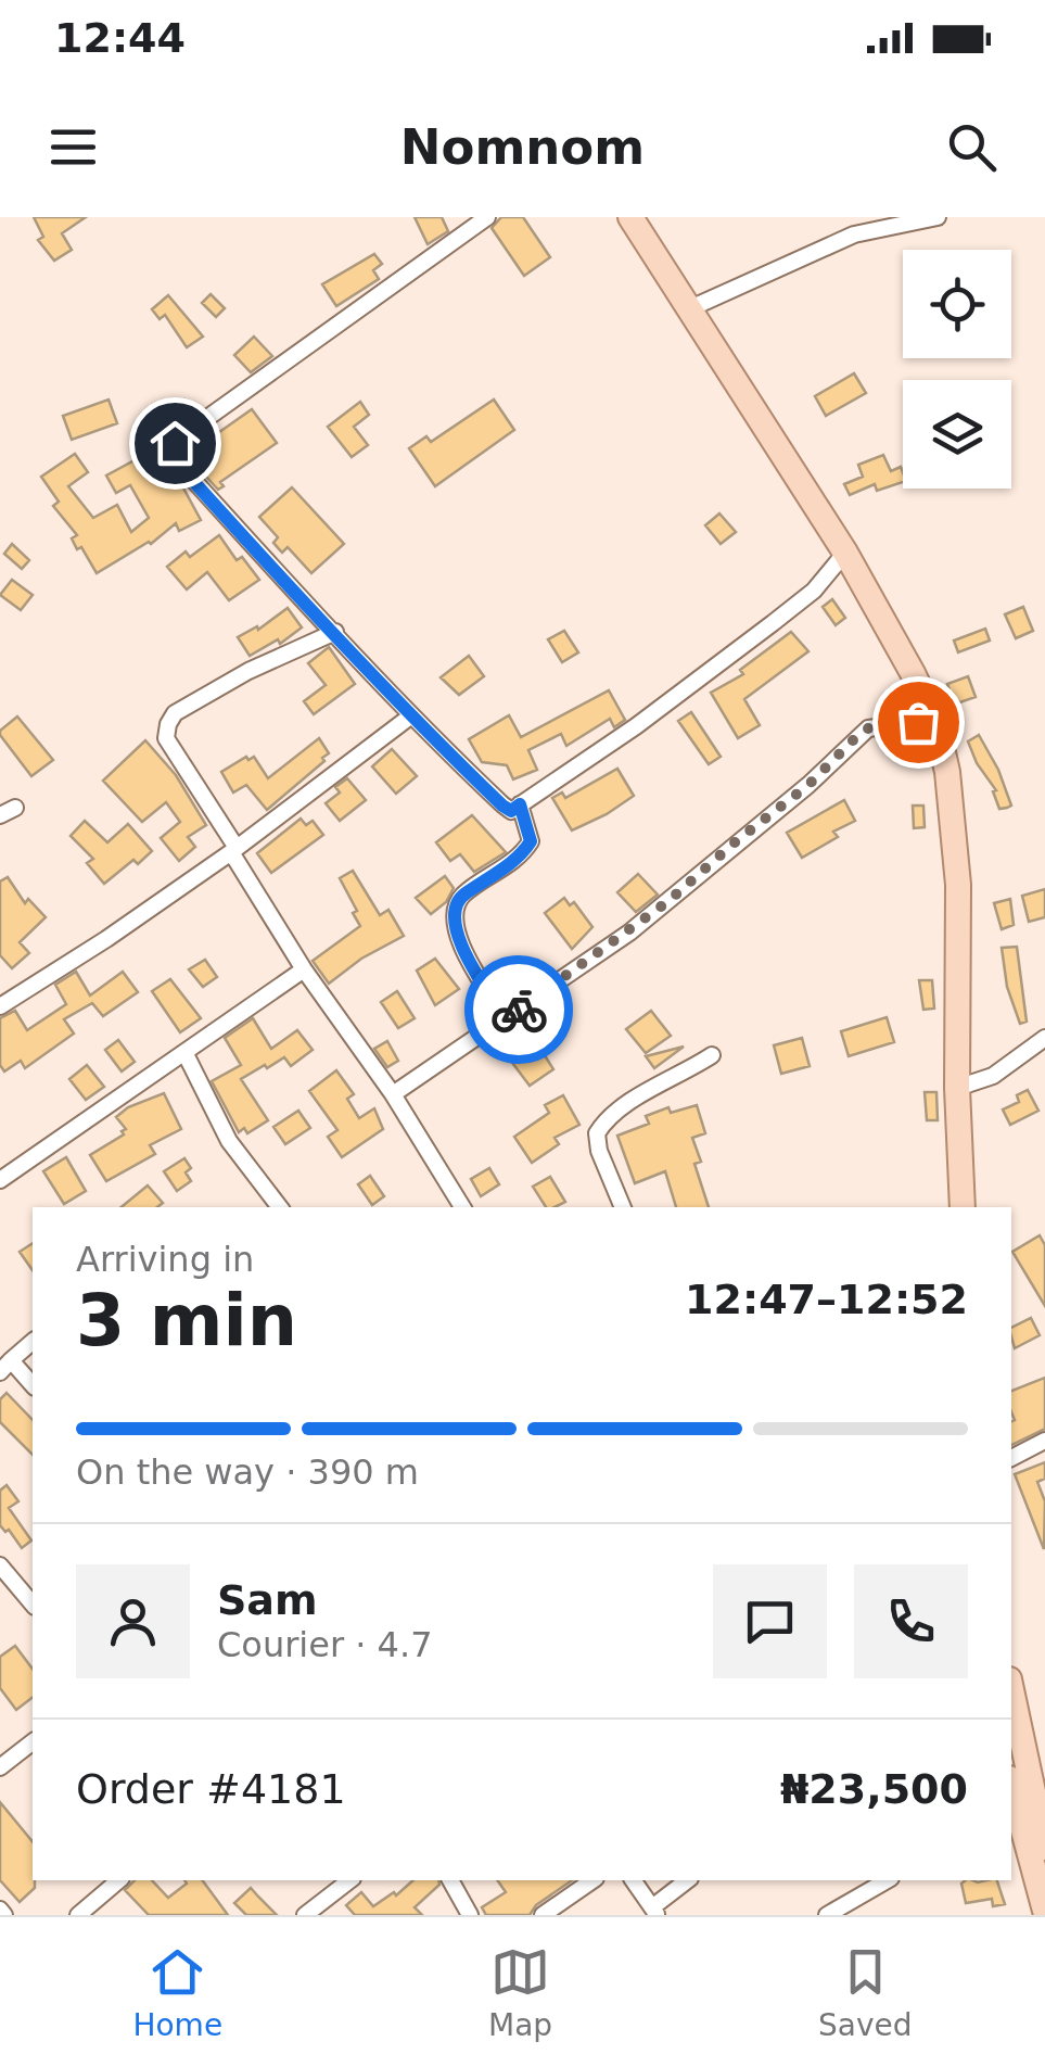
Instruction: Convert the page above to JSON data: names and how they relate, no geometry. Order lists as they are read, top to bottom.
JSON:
{
  "page": {
    "status": "12:44",
    "header": "Nomnom",
    "heading": ["3 min", "Arriving in", "12:47–12:52"],
    "panel": [
      "Sam",
      "Courier · 4.7",
      "Order #4181",
      "₦23,500"
    ],
    "bar": "On the way · 390 m",
    "tabs": ["Home", "Map", "Saved"]
  }
}
